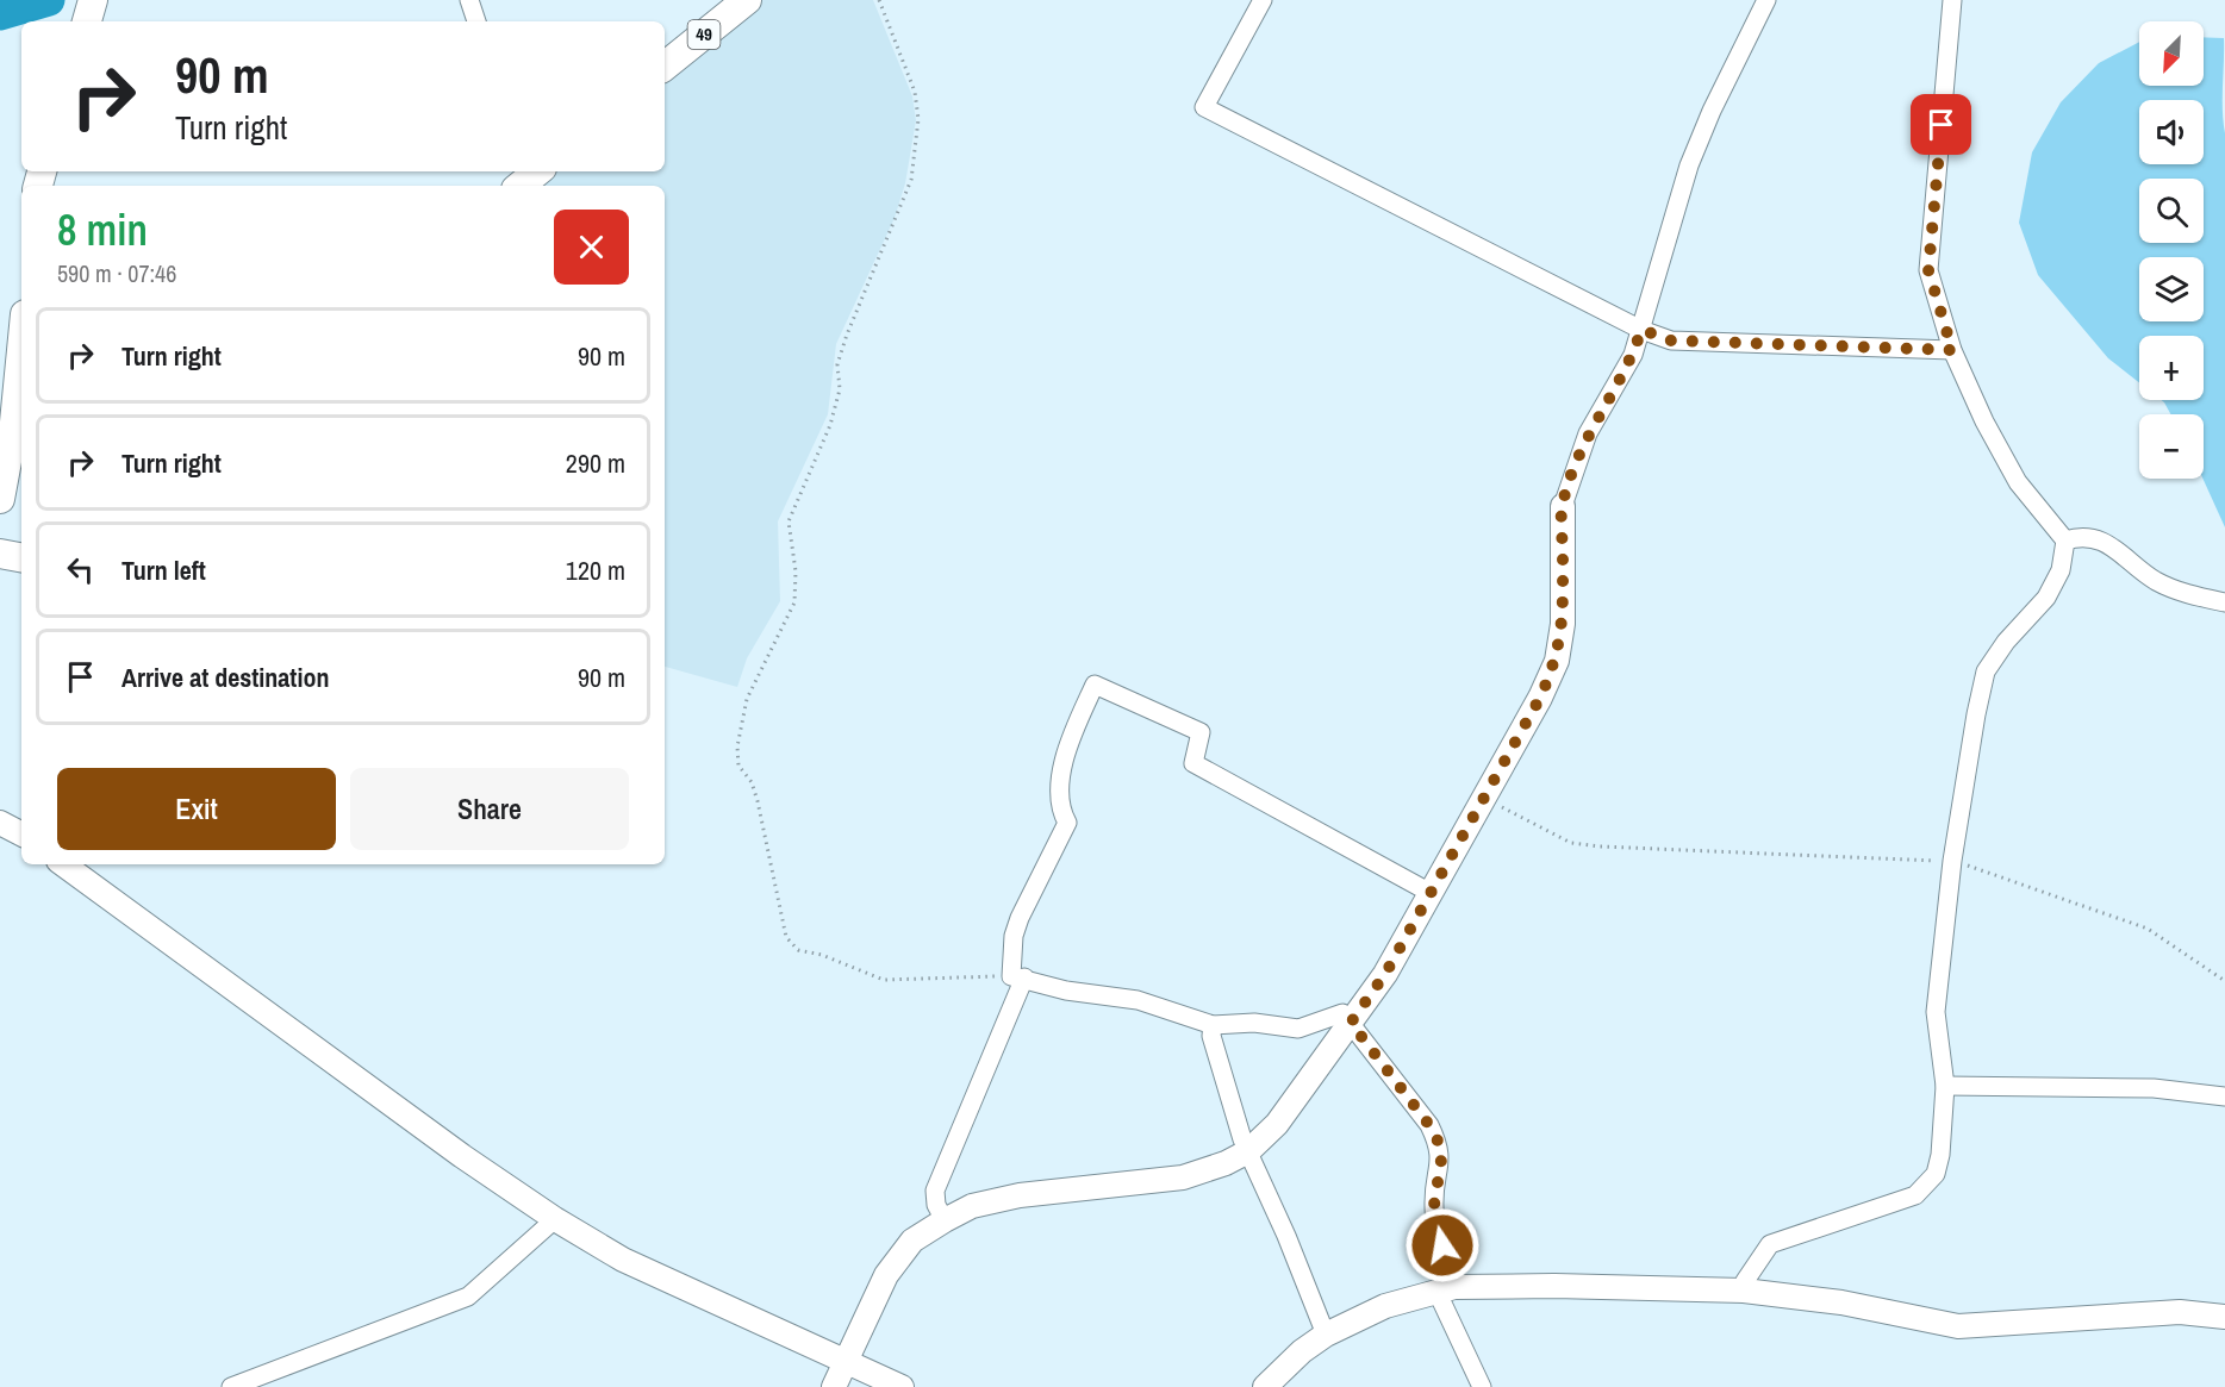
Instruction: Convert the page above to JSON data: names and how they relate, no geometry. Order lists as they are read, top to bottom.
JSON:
{
  "streets": {
    "main road": ["49"]
  },
  "north": "bottom left",
  "page": {
    "map_buttons": ["+", "−"],
    "turn": ["90 m", "Turn right"],
    "heading": ["8 min", "590 m · 07:46"],
    "list": [
      {
        "name": "Turn right",
        "value": "90 m"
      },
      {
        "name": "Turn right",
        "value": "290 m"
      },
      {
        "name": "Turn left",
        "value": "120 m"
      },
      {
        "name": "Arrive at destination",
        "value": "90 m"
      }
    ],
    "buttons": ["Exit", "Share"]
  }
}
